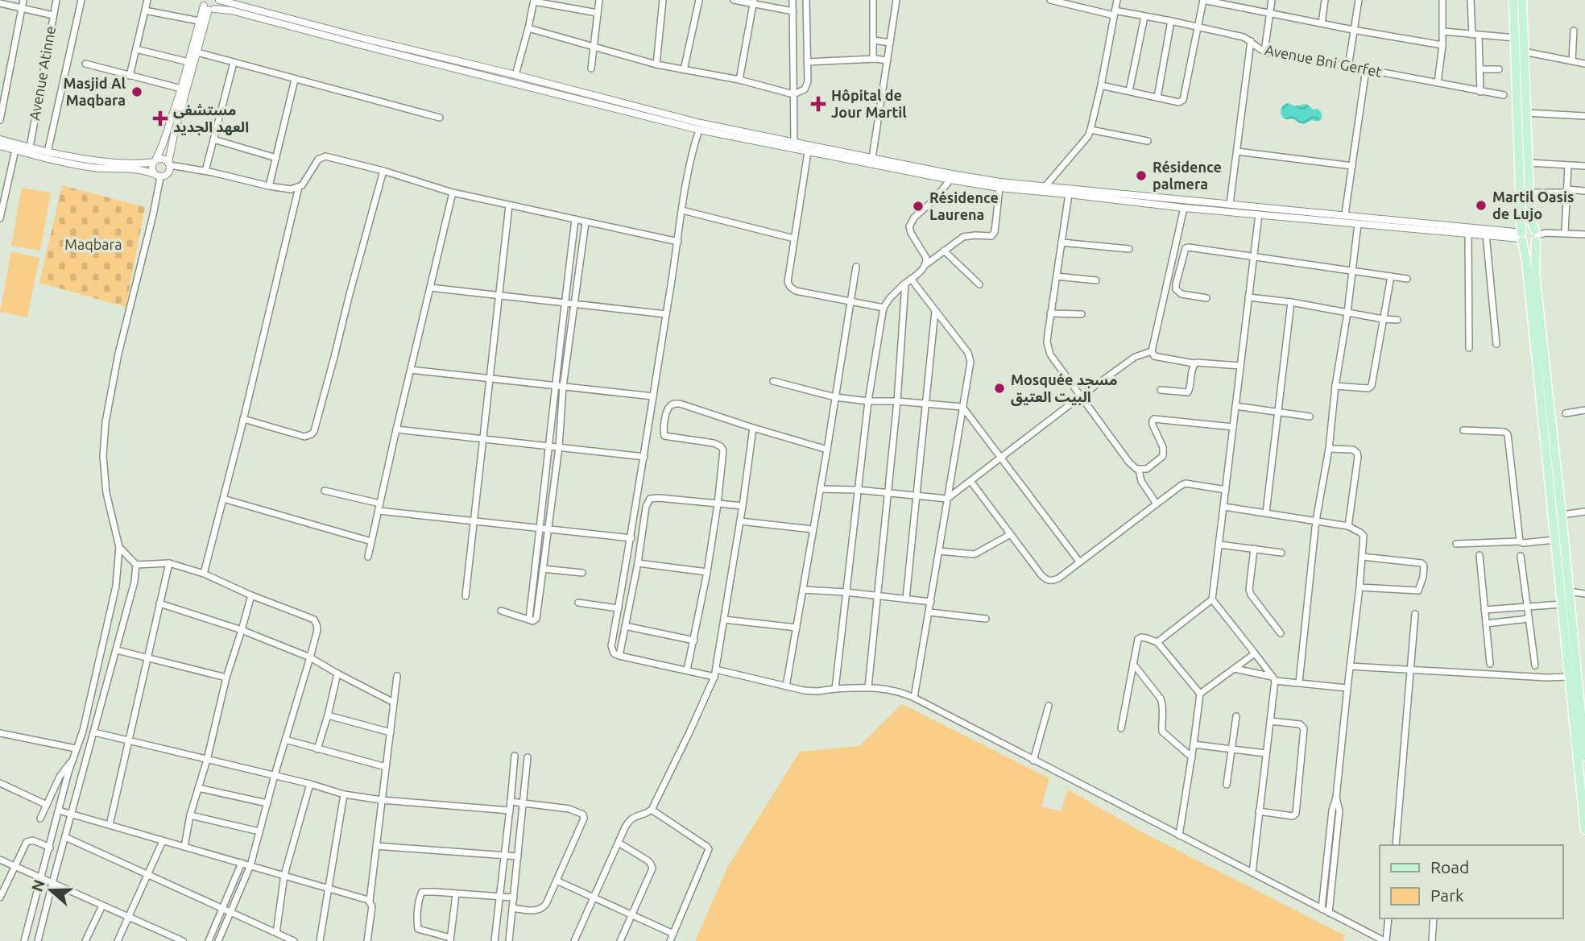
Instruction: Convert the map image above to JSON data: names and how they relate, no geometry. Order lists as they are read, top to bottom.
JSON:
{
  "streets": {
    "street": ["Avenue Bni Gerfet", "Avenue Atinne"]
  },
  "parks": ["Maqbara"],
  "places": {
    "other": [
      "Masjid Al Maqbara",
      "Résidence palmera",
      "Martil Oasis de Lujo",
      "Résidence Laurena",
      "Mosquée مسجد البيت العتيق"
    ],
    "health": ["Hôpital de Jour Martil", "مستشفى العهد الجديد"]
  },
  "legend": ["Road", "Park"],
  "north": "left"
}
